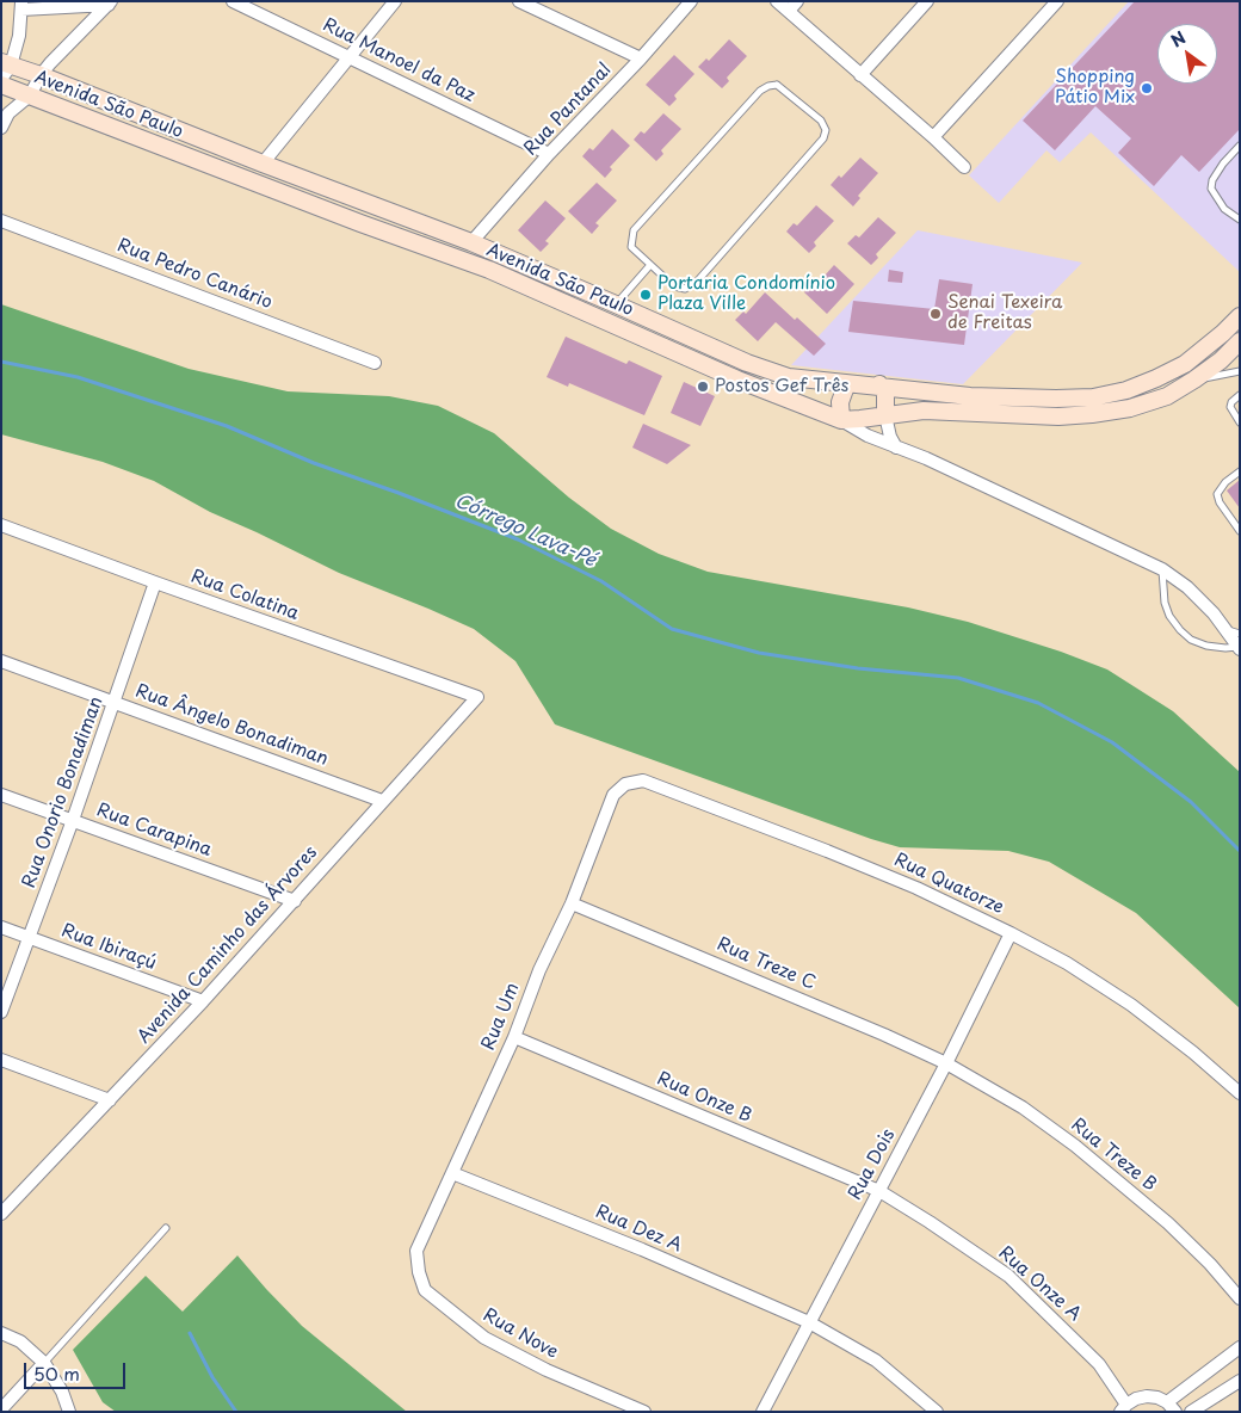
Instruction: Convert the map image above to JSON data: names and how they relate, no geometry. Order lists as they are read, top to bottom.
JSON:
{
  "streets": {
    "street": [
      "Rua Manoel da Paz",
      "Avenida São Paulo",
      "Rua Pantanal",
      "Rua Pedro Canário",
      "Rua Colatina",
      "Rua Ângelo Bonadiman",
      "Rua Onorio Bonadiman",
      "Rua Carapina",
      "Rua Quatorze",
      "Avenida Caminho das Árvores",
      "Rua Ibiraçú",
      "Rua Treze C",
      "Rua Um",
      "Rua Onze B",
      "Rua Treze B",
      "Rua Dois",
      "Rua Dez A",
      "Rua Onze A",
      "Rua Nove"
    ]
  },
  "crossings": [
    ["Rua Manoel da Paz", "Rua Pantanal"],
    ["Avenida São Paulo", "Rua Pantanal"],
    ["Rua Colatina", "Rua Onorio Bonadiman"],
    ["Rua Colatina", "Avenida Caminho das Árvores"],
    ["Rua Ângelo Bonadiman", "Rua Onorio Bonadiman"],
    ["Rua Ângelo Bonadiman", "Avenida Caminho das Árvores"],
    ["Rua Onorio Bonadiman", "Rua Carapina"],
    ["Rua Onorio Bonadiman", "Rua Ibiraçú"],
    ["Rua Carapina", "Avenida Caminho das Árvores"],
    ["Rua Quatorze", "Rua Um"],
    ["Rua Quatorze", "Rua Dois"],
    ["Avenida Caminho das Árvores", "Rua Ibiraçú"],
    ["Rua Treze C", "Rua Um"],
    ["Rua Treze C", "Rua Treze B"],
    ["Rua Treze C", "Rua Dois"],
    ["Rua Um", "Rua Onze B"],
    ["Rua Um", "Rua Dez A"],
    ["Rua Um", "Rua Nove"],
    ["Rua Onze B", "Rua Dois"],
    ["Rua Onze B", "Rua Onze A"],
    ["Rua Treze B", "Rua Dois"],
    ["Rua Dois", "Rua Dez A"],
    ["Rua Dois", "Rua Onze A"]
  ],
  "water": ["Córrego Lava-Pé"],
  "places": [
    "Shopping Pátio Mix",
    "Portaria Condomínio Plaza Ville",
    "Senai Texeira de Freitas",
    "Postos Gef Três"
  ],
  "scale_bar": "50 m",
  "north": "top left"
}
